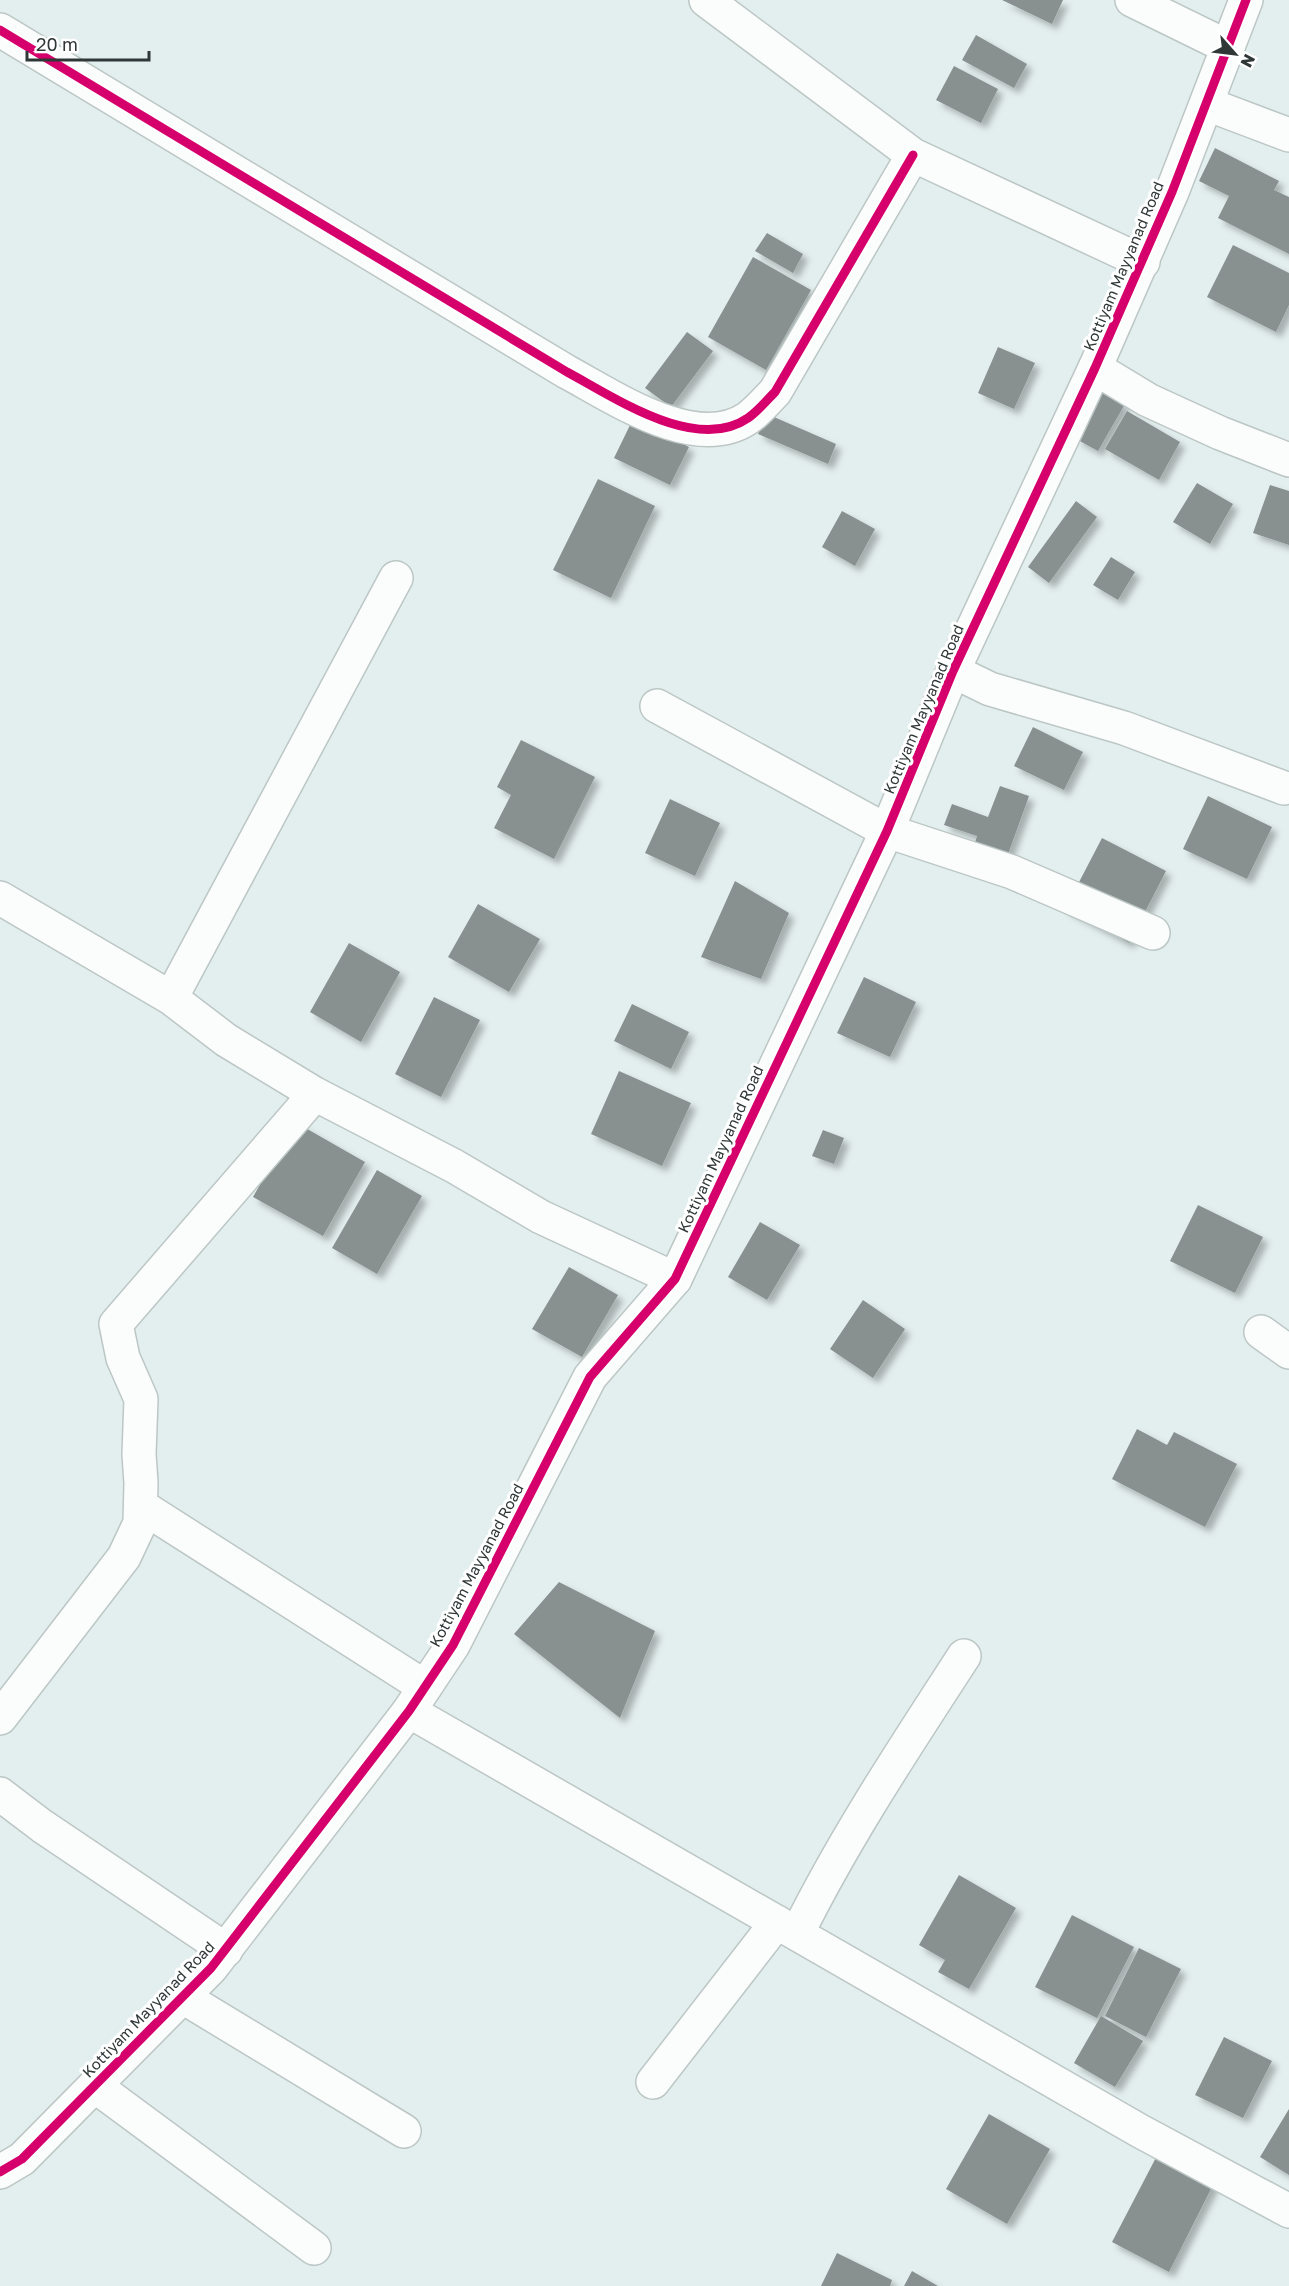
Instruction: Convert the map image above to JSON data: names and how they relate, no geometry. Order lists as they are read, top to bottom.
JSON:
{
  "streets": {
    "street": ["Kottiyam Mayyanad Road"]
  },
  "scale_bar": "20 m",
  "north": "bottom right"
}
